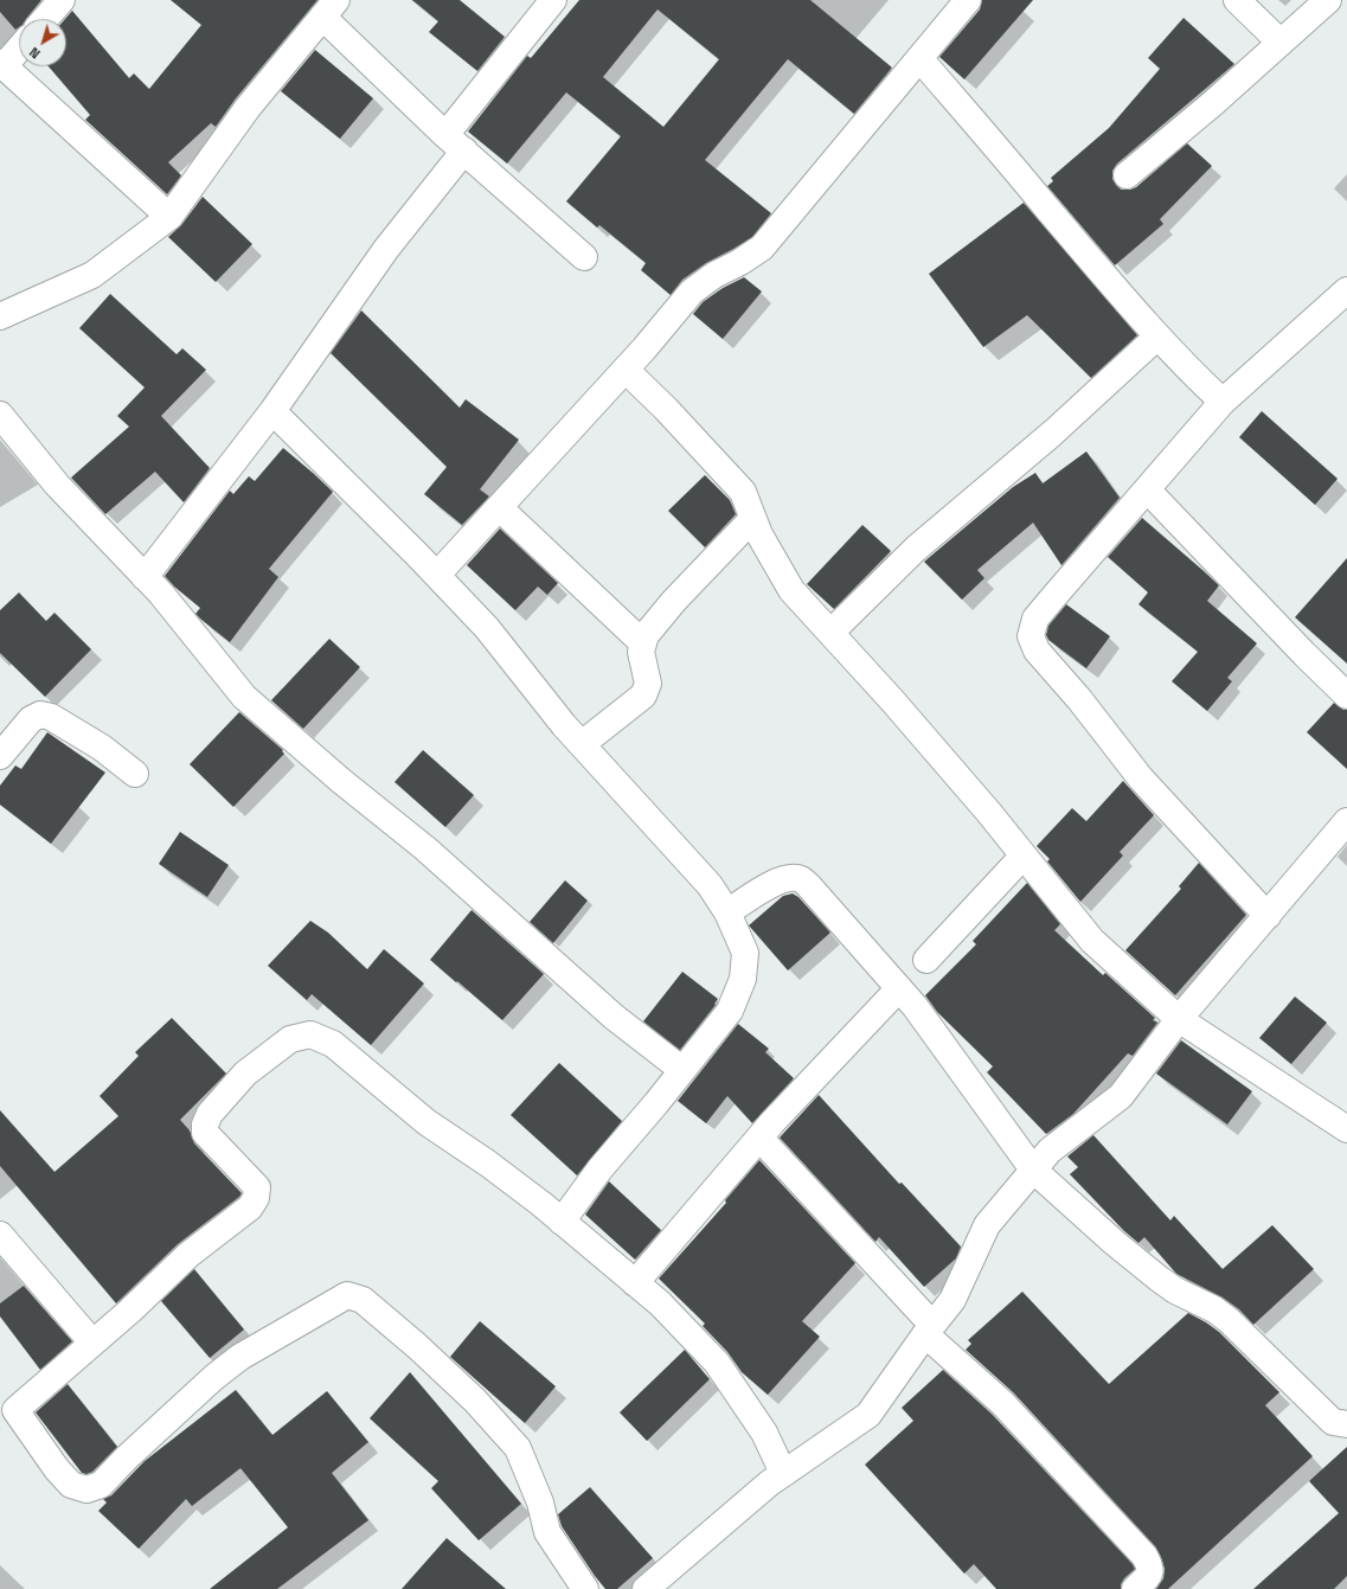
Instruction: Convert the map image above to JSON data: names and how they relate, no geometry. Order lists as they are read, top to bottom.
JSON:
{
  "north": "bottom left"
}
